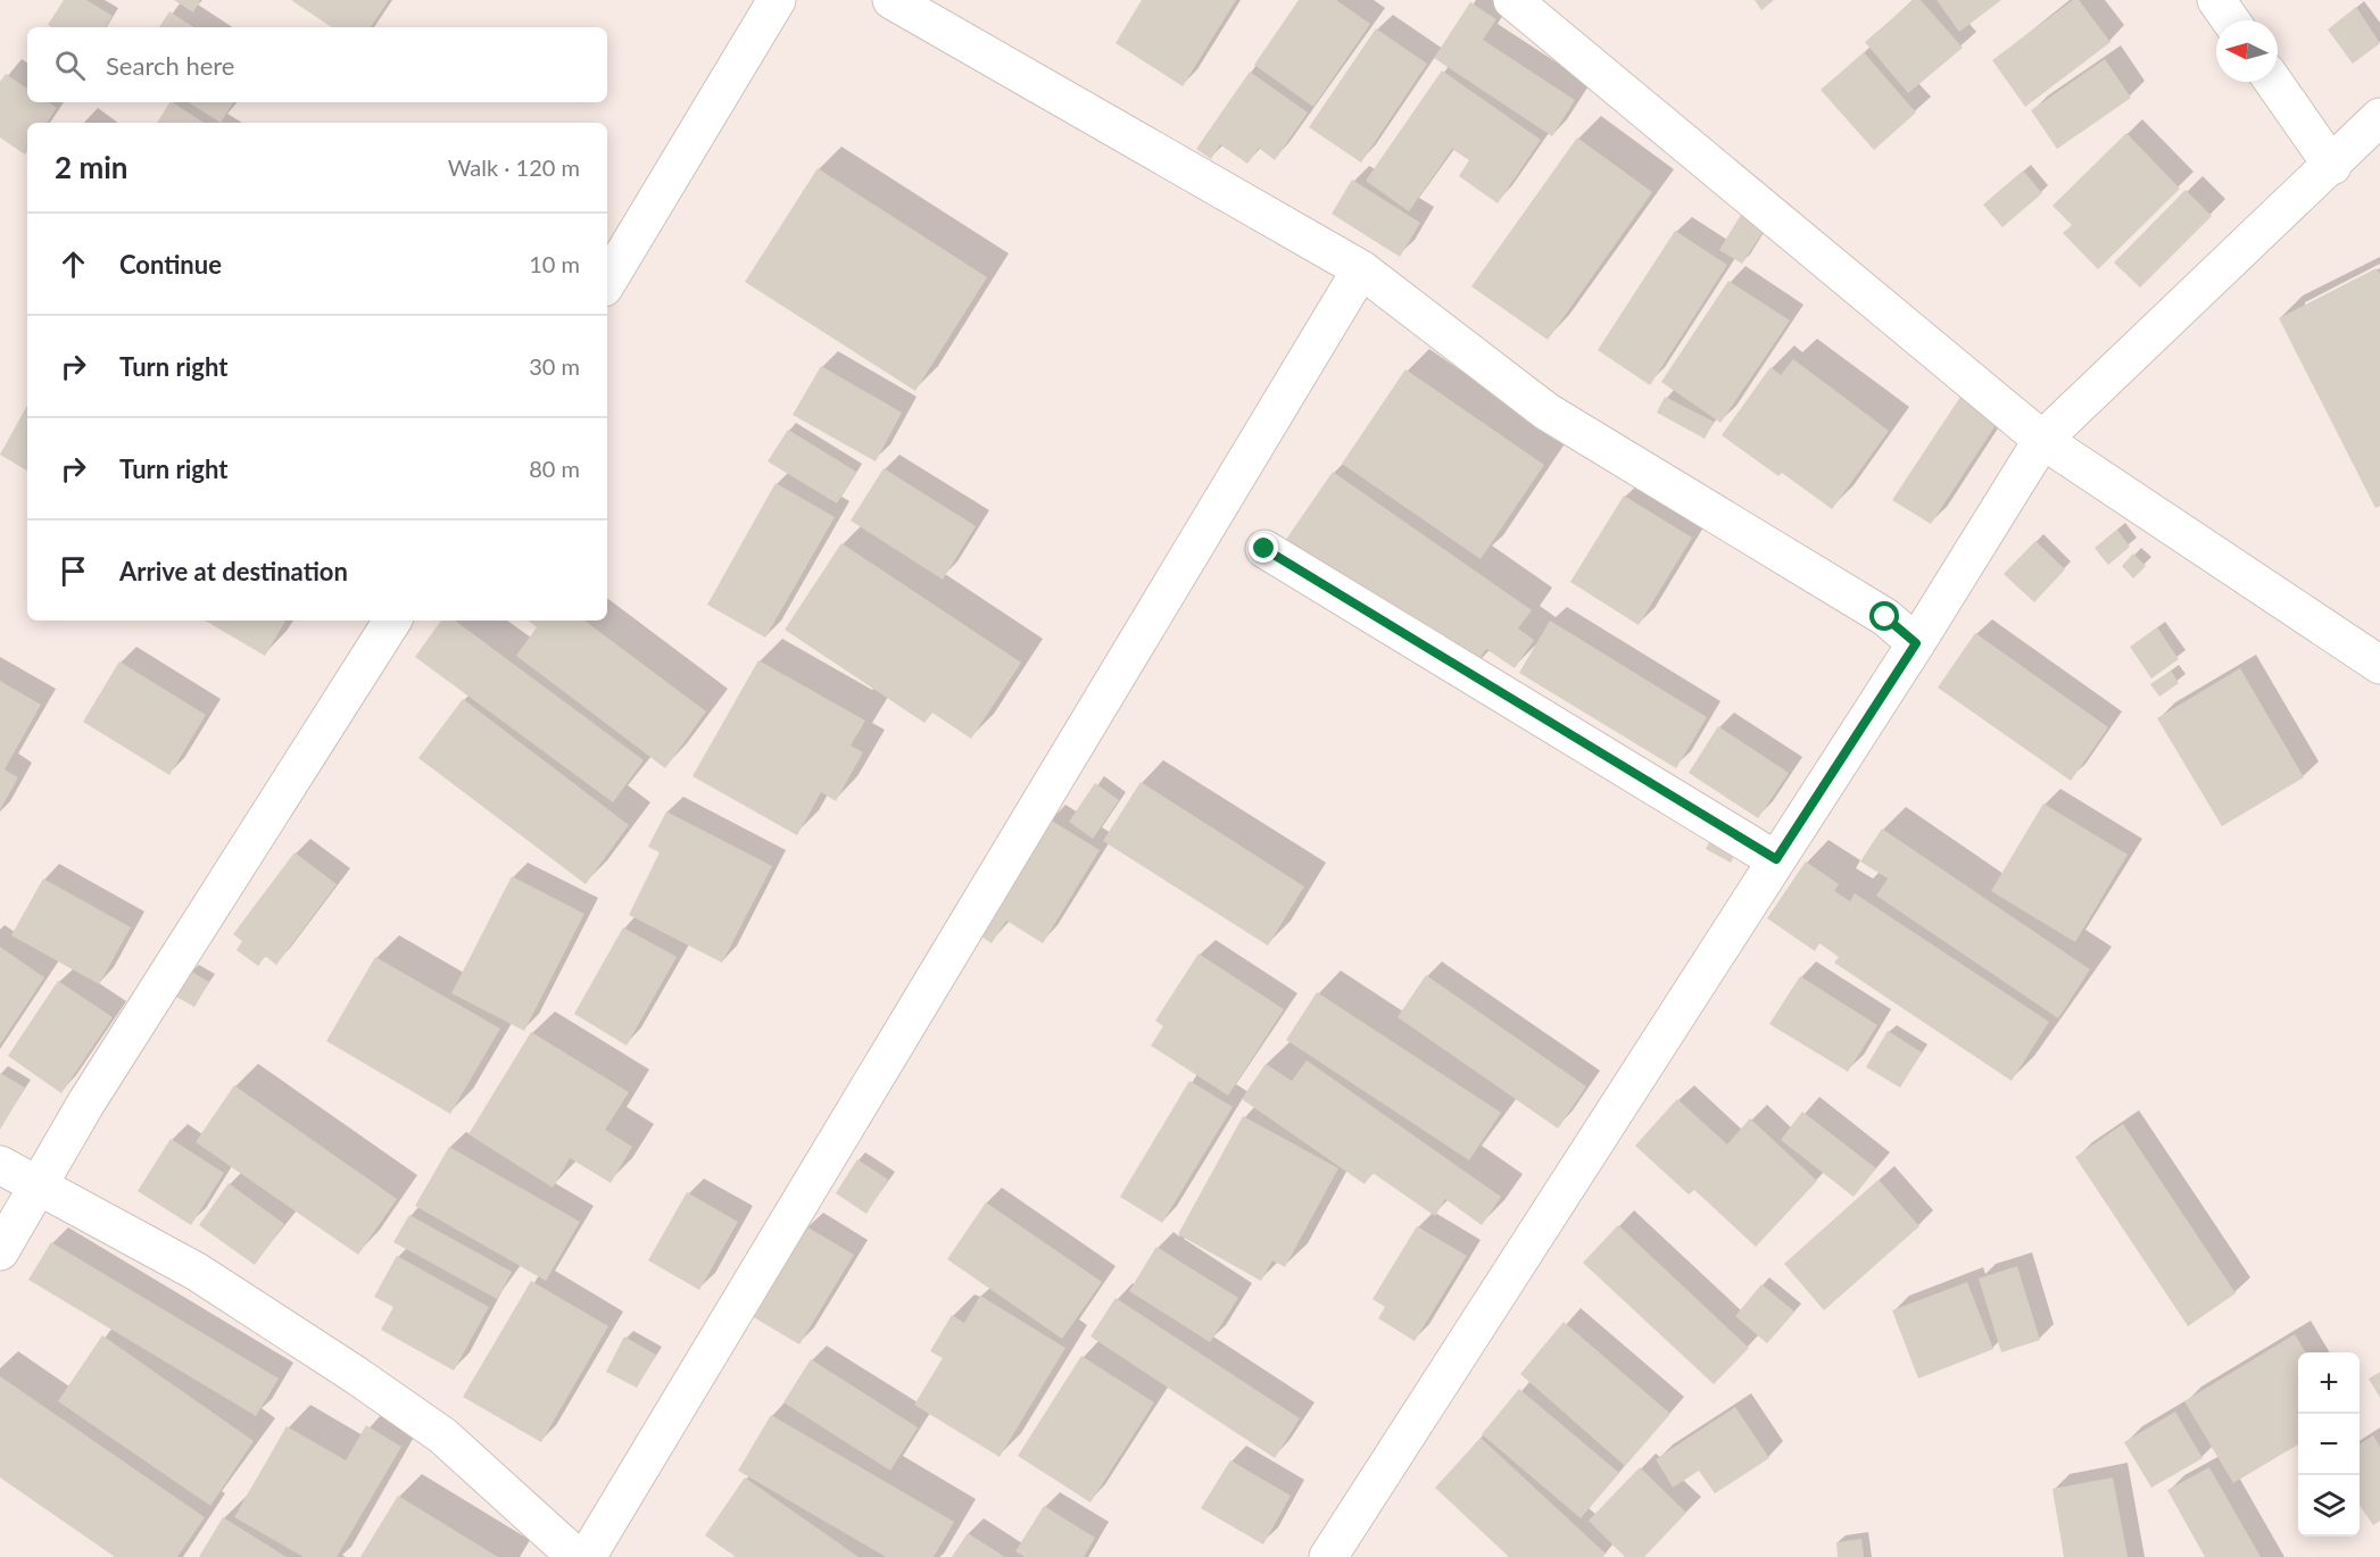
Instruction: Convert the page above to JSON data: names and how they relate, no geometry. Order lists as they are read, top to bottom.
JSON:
{
  "north": "left",
  "page": {
    "search": "Search here",
    "heading": ["2 min", "Walk · 120 m"],
    "list": [
      ["Continue", "10 m"],
      ["Turn right", "30 m"],
      ["Turn right", "80 m"],
      "Arrive at destination"
    ],
    "map_buttons": ["+", "−"]
  }
}
